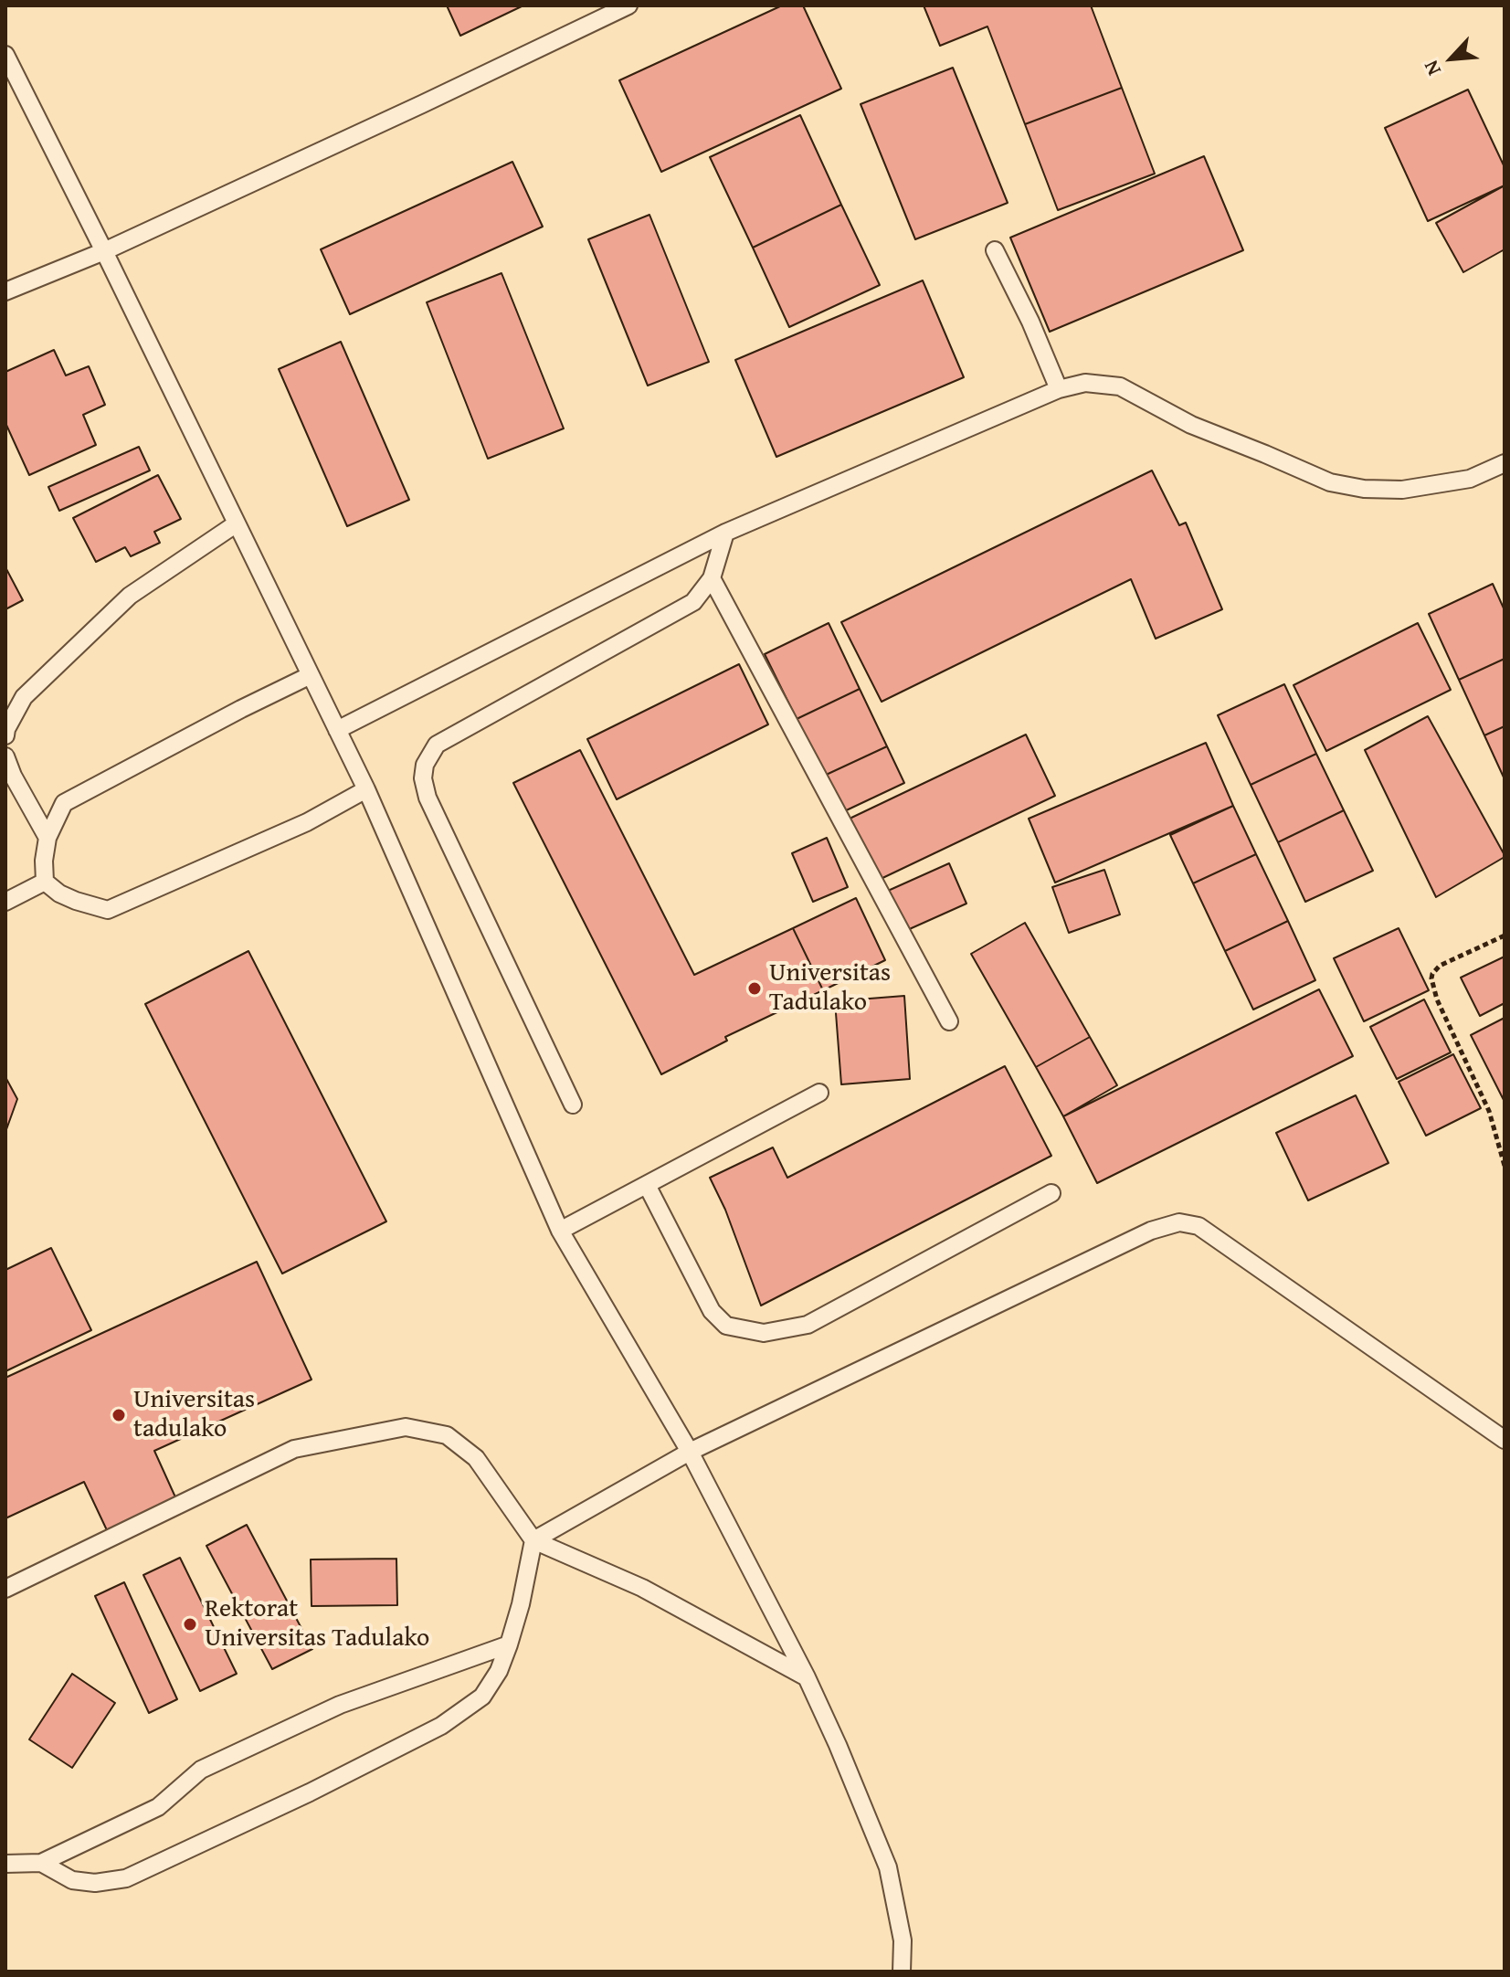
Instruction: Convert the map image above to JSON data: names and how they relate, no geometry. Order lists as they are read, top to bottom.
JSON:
{
  "places": ["Universitas Tadulako", "Universitas tadulako", "Rektorat Universitas Tadulako"],
  "north": "bottom left"
}
